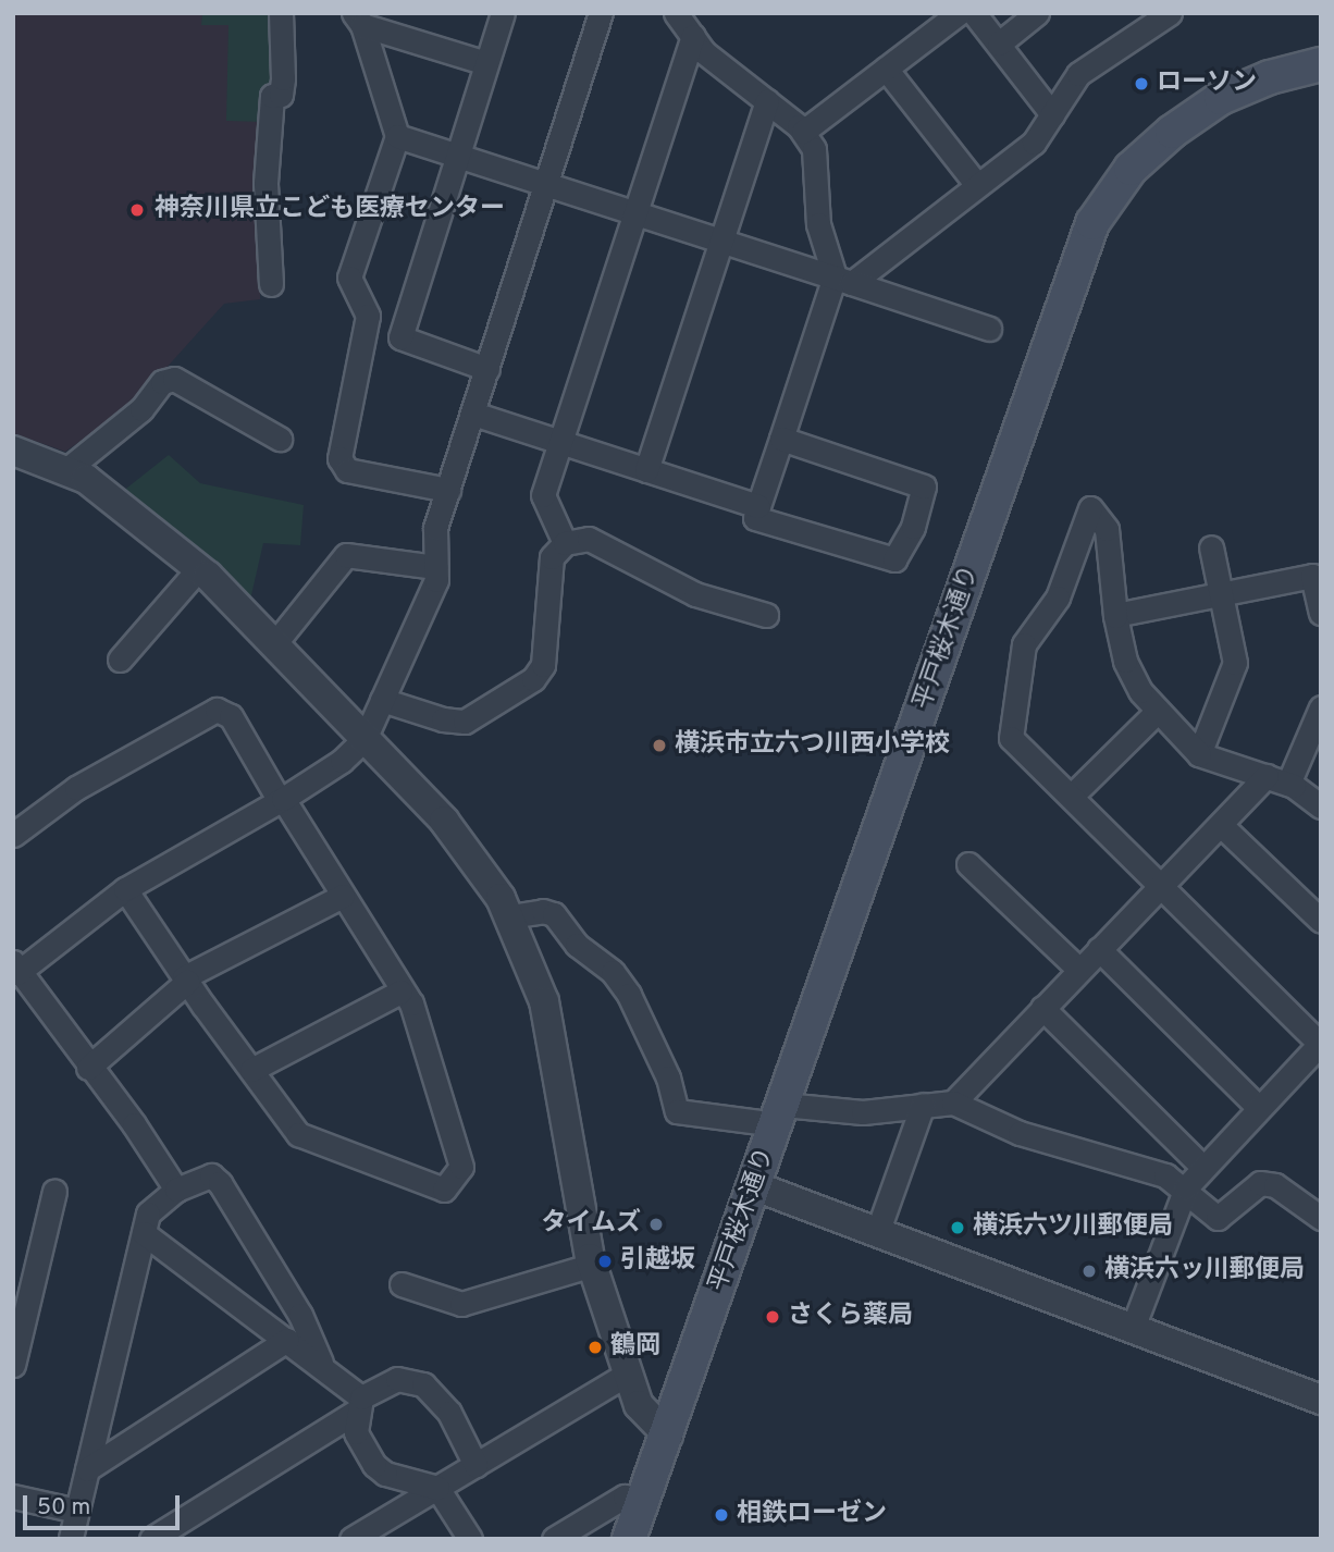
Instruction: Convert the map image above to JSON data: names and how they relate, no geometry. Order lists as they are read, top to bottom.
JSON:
{
  "streets": {
    "main road": ["平戸桜木通り"]
  },
  "places": [
    "ローソン",
    "神奈川県立こども医療センター",
    "横浜市立六つ川西小学校",
    "タイムズ",
    "横浜六ツ川郵便局",
    "引越坂",
    "横浜六ッ川郵便局",
    "さくら薬局",
    "鶴岡",
    "相鉄ローゼン"
  ],
  "scale_bar": "50 m"
}
